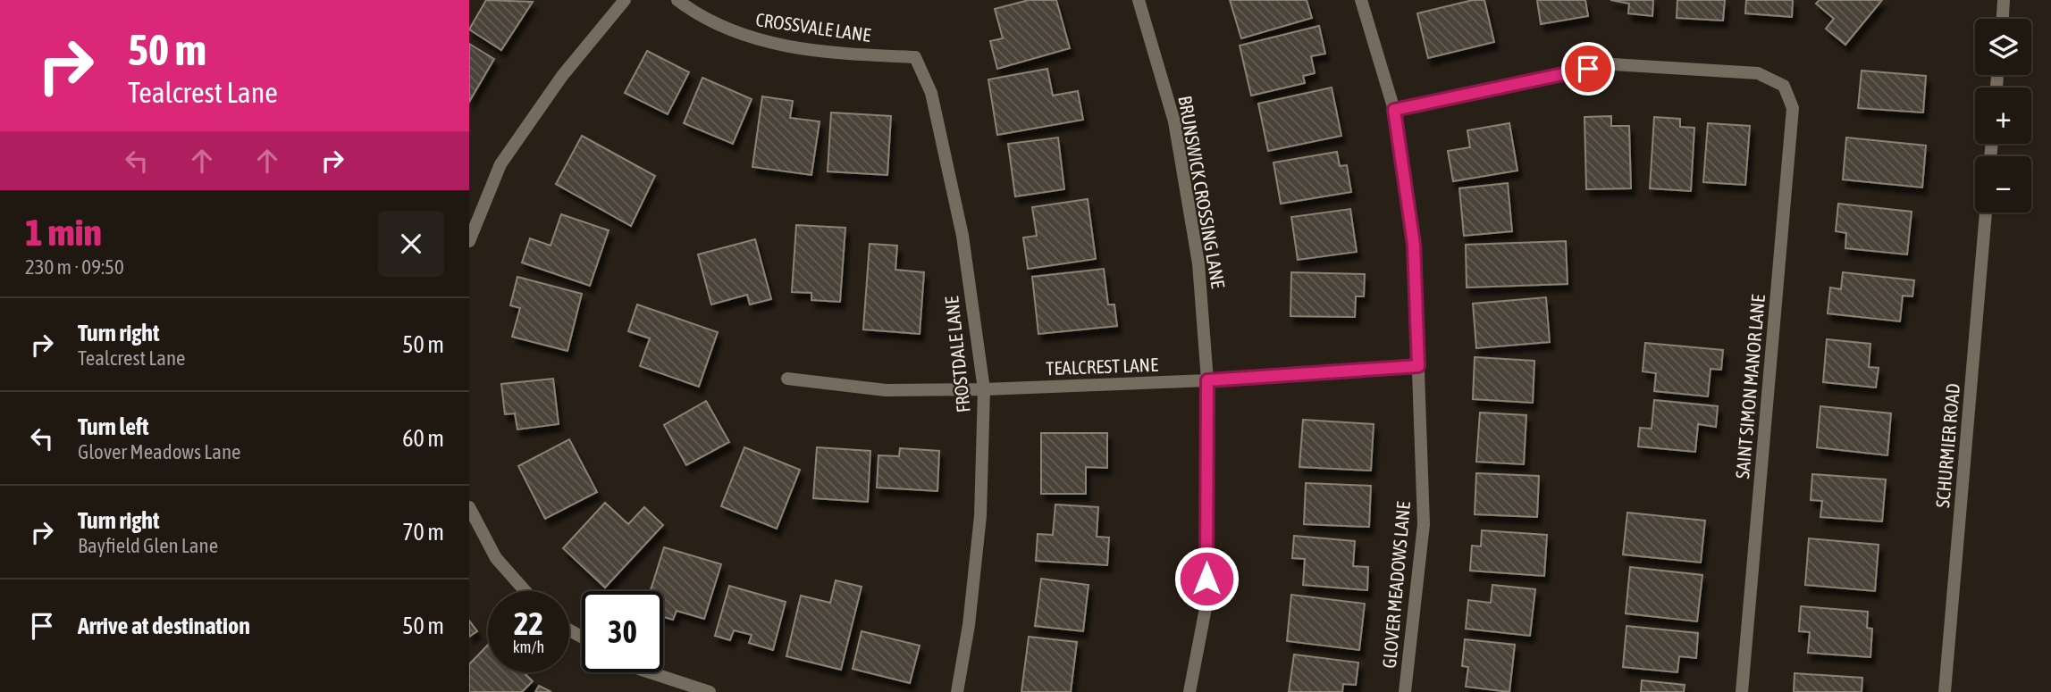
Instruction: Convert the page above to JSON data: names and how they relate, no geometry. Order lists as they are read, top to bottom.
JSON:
{
  "streets": {
    "street": [
      "CROSSVALE LANE",
      "BRUNSWICK CROSSING LANE",
      "FROSTDALE LANE",
      "TEALCREST LANE",
      "SAINT SIMON MANOR LANE",
      "SCHURMIER ROAD",
      "GLOVER MEADOWS LANE"
    ]
  },
  "crossings": [
    ["CROSSVALE LANE", "FROSTDALE LANE"],
    ["BRUNSWICK CROSSING LANE", "TEALCREST LANE"],
    ["FROSTDALE LANE", "TEALCREST LANE"],
    ["TEALCREST LANE", "GLOVER MEADOWS LANE"],
    ["SAINT SIMON MANOR LANE", "GLOVER MEADOWS LANE"]
  ],
  "page": {
    "turn": ["50 m", "Tealcrest Lane"],
    "map_buttons": ["+", "−"],
    "heading": ["1 min", "230 m · 09:50"],
    "list": [
      {
        "name": "Turn right",
        "note": "Tealcrest Lane",
        "value": "50 m"
      },
      {
        "name": "Turn left",
        "note": "Glover Meadows Lane",
        "value": "60 m"
      },
      {
        "name": "Turn right",
        "note": "Bayfield Glen Lane",
        "value": "70 m"
      },
      {
        "name": "Arrive at destination",
        "value": "50 m"
      }
    ],
    "speed": "22 km/h",
    "limit": "30"
  }
}
